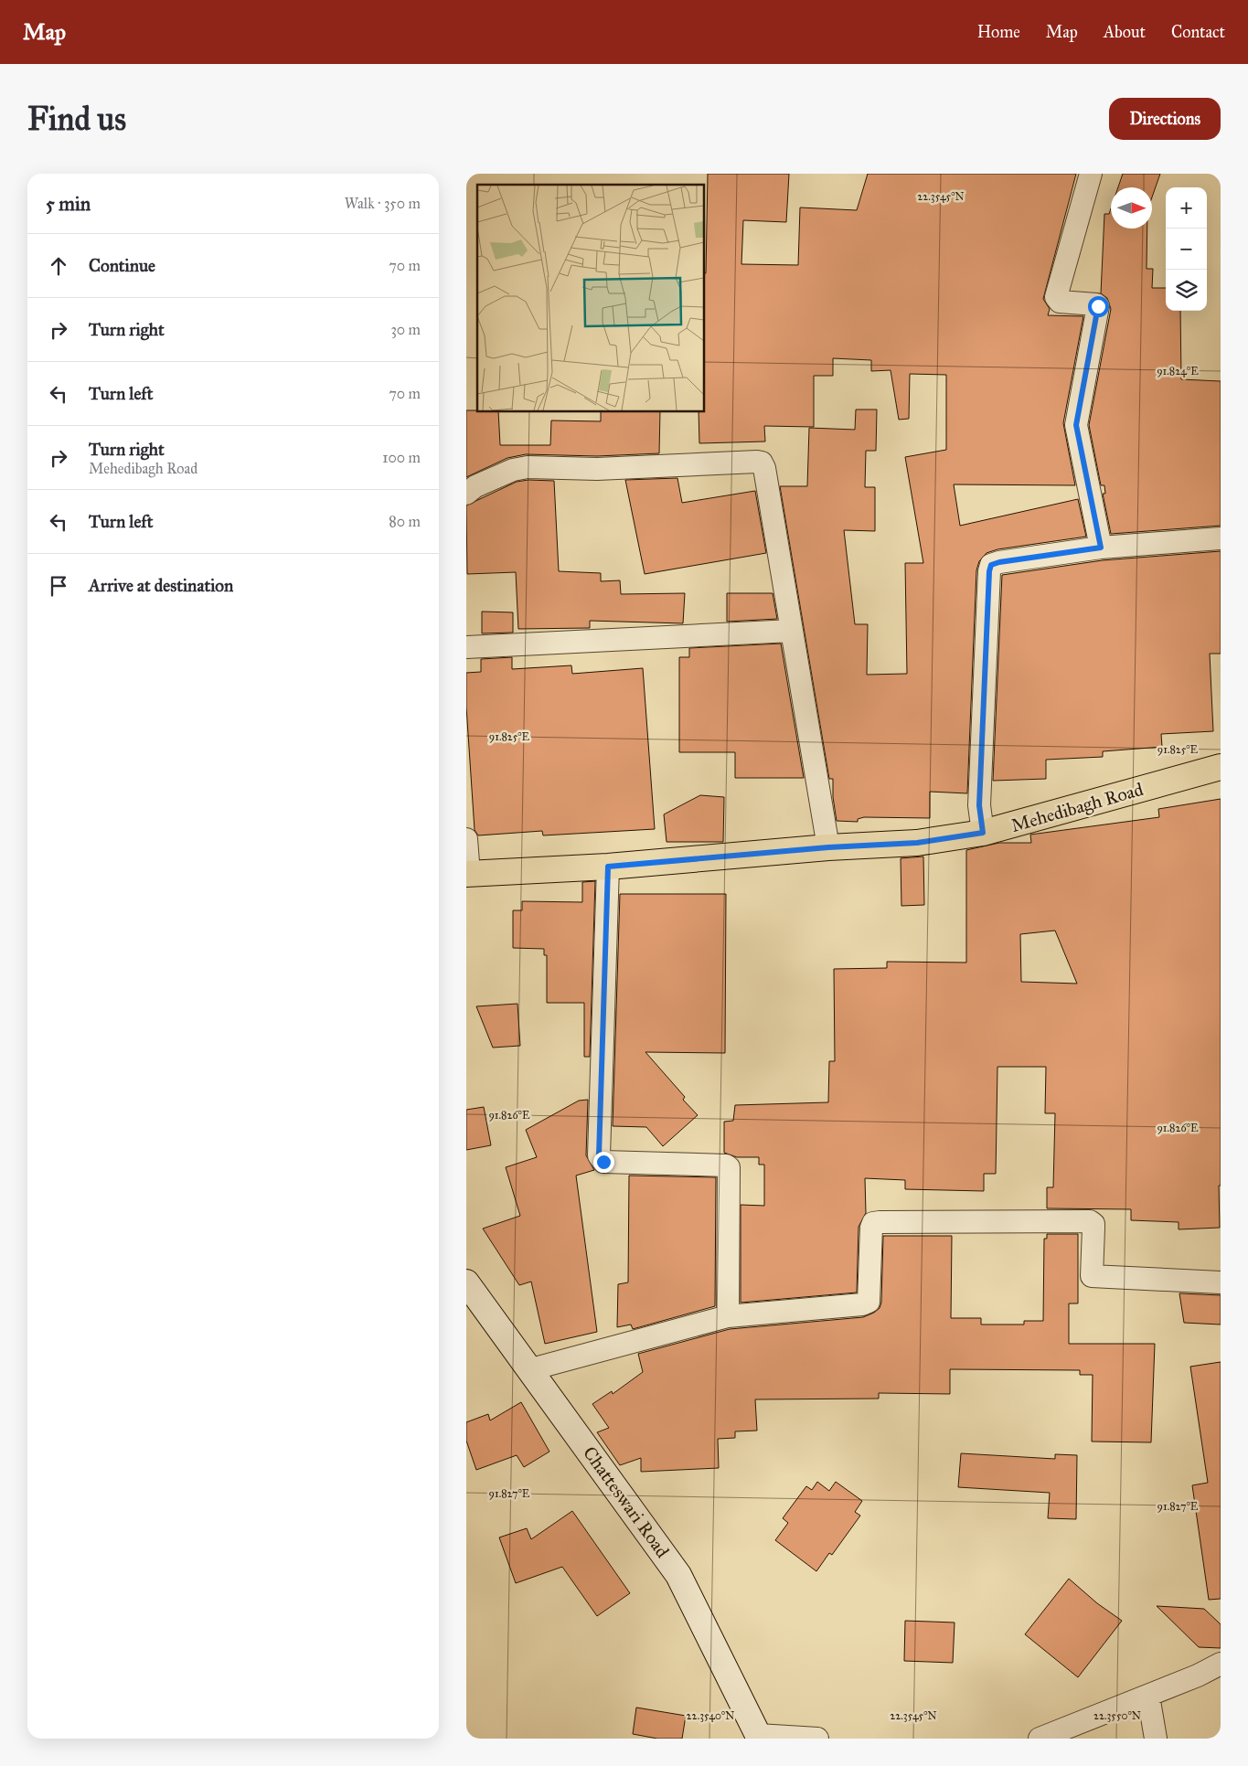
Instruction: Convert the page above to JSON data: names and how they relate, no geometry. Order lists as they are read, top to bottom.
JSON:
{
  "streets": {
    "main road": ["Mehedibagh Road", "Chatteswari Road"]
  },
  "north": "right",
  "page": {
    "header": "Map",
    "nav": [
      "Home",
      "Map",
      "About",
      "Contact"
    ],
    "buttons": "Directions",
    "title": "Find us",
    "heading": ["5 min", "Walk · 350 m"],
    "map_buttons": ["+", "−"],
    "list": [
      ["Continue", "70 m"],
      ["Turn right", "30 m"],
      ["Turn left", "70 m"],
      ["Turn right", "Mehedibagh Road", "100 m"],
      ["Turn left", "80 m"],
      "Arrive at destination"
    ]
  },
  "coordinates": [
    "22.3545°N",
    "91.824°E",
    "91.825°E",
    "91.826°E",
    "91.827°E",
    "22.3540°N",
    "22.3550°N"
  ]
}
